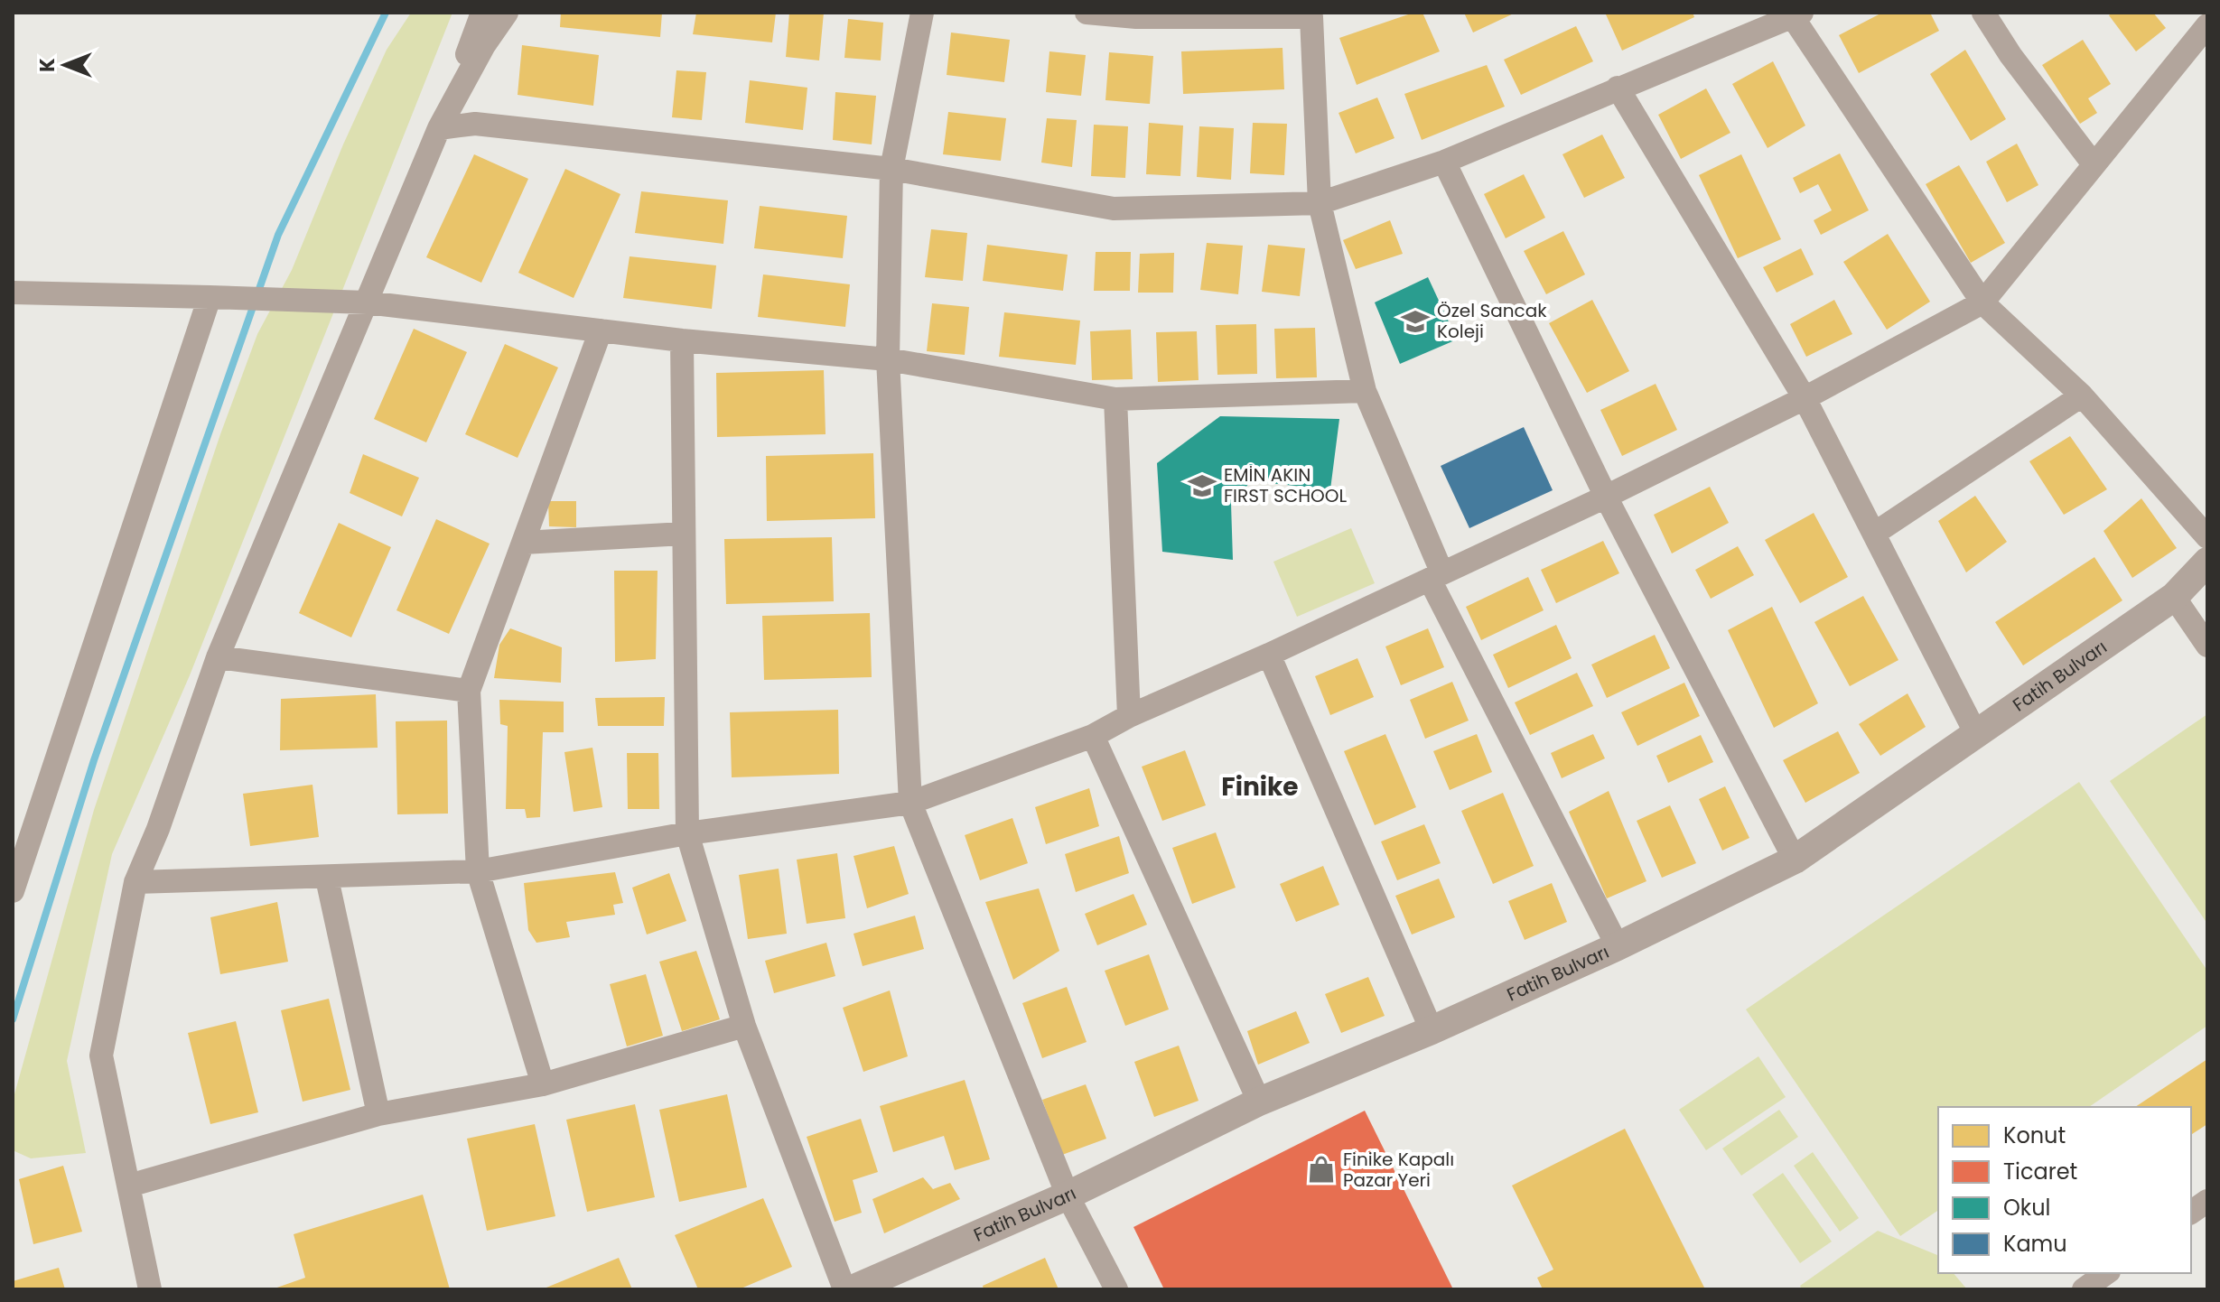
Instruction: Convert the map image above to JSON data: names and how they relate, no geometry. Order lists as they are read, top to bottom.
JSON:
{
  "streets": {
    "street": ["Fatih Bulvarı"]
  },
  "districts": ["Finike"],
  "places": {
    "school or university": ["Özel Sancak Koleji", "EMİN AKIN FIRST SCHOOL"],
    "shop": ["Finike Kapalı Pazar Yeri"]
  },
  "legend": [
    "Konut",
    "Ticaret",
    "Okul",
    "Kamu"
  ],
  "north": "left"
}
